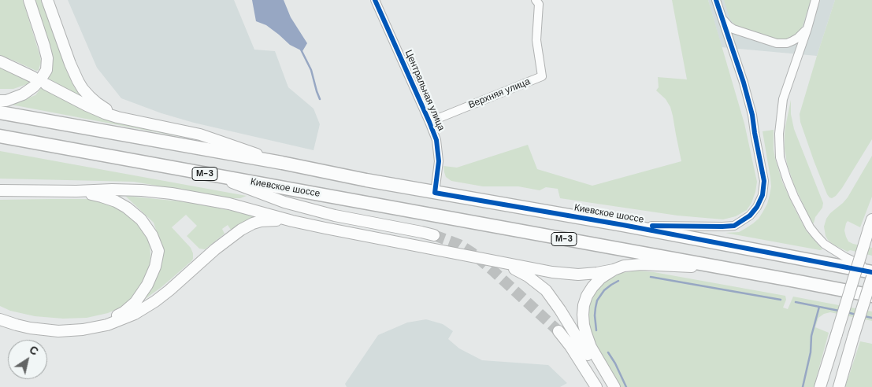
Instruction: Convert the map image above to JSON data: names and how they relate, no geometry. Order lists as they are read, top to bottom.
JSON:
{
  "streets": {
    "highway": ["М-3", "Киевское шоссе"],
    "street": ["Центральная улица", "Верхняя улица"]
  },
  "crossings": [
    ["Центральная улица", "Верхняя улица"],
    ["Центральная улица", "Киевское шоссе"]
  ],
  "north": "top right"
}
